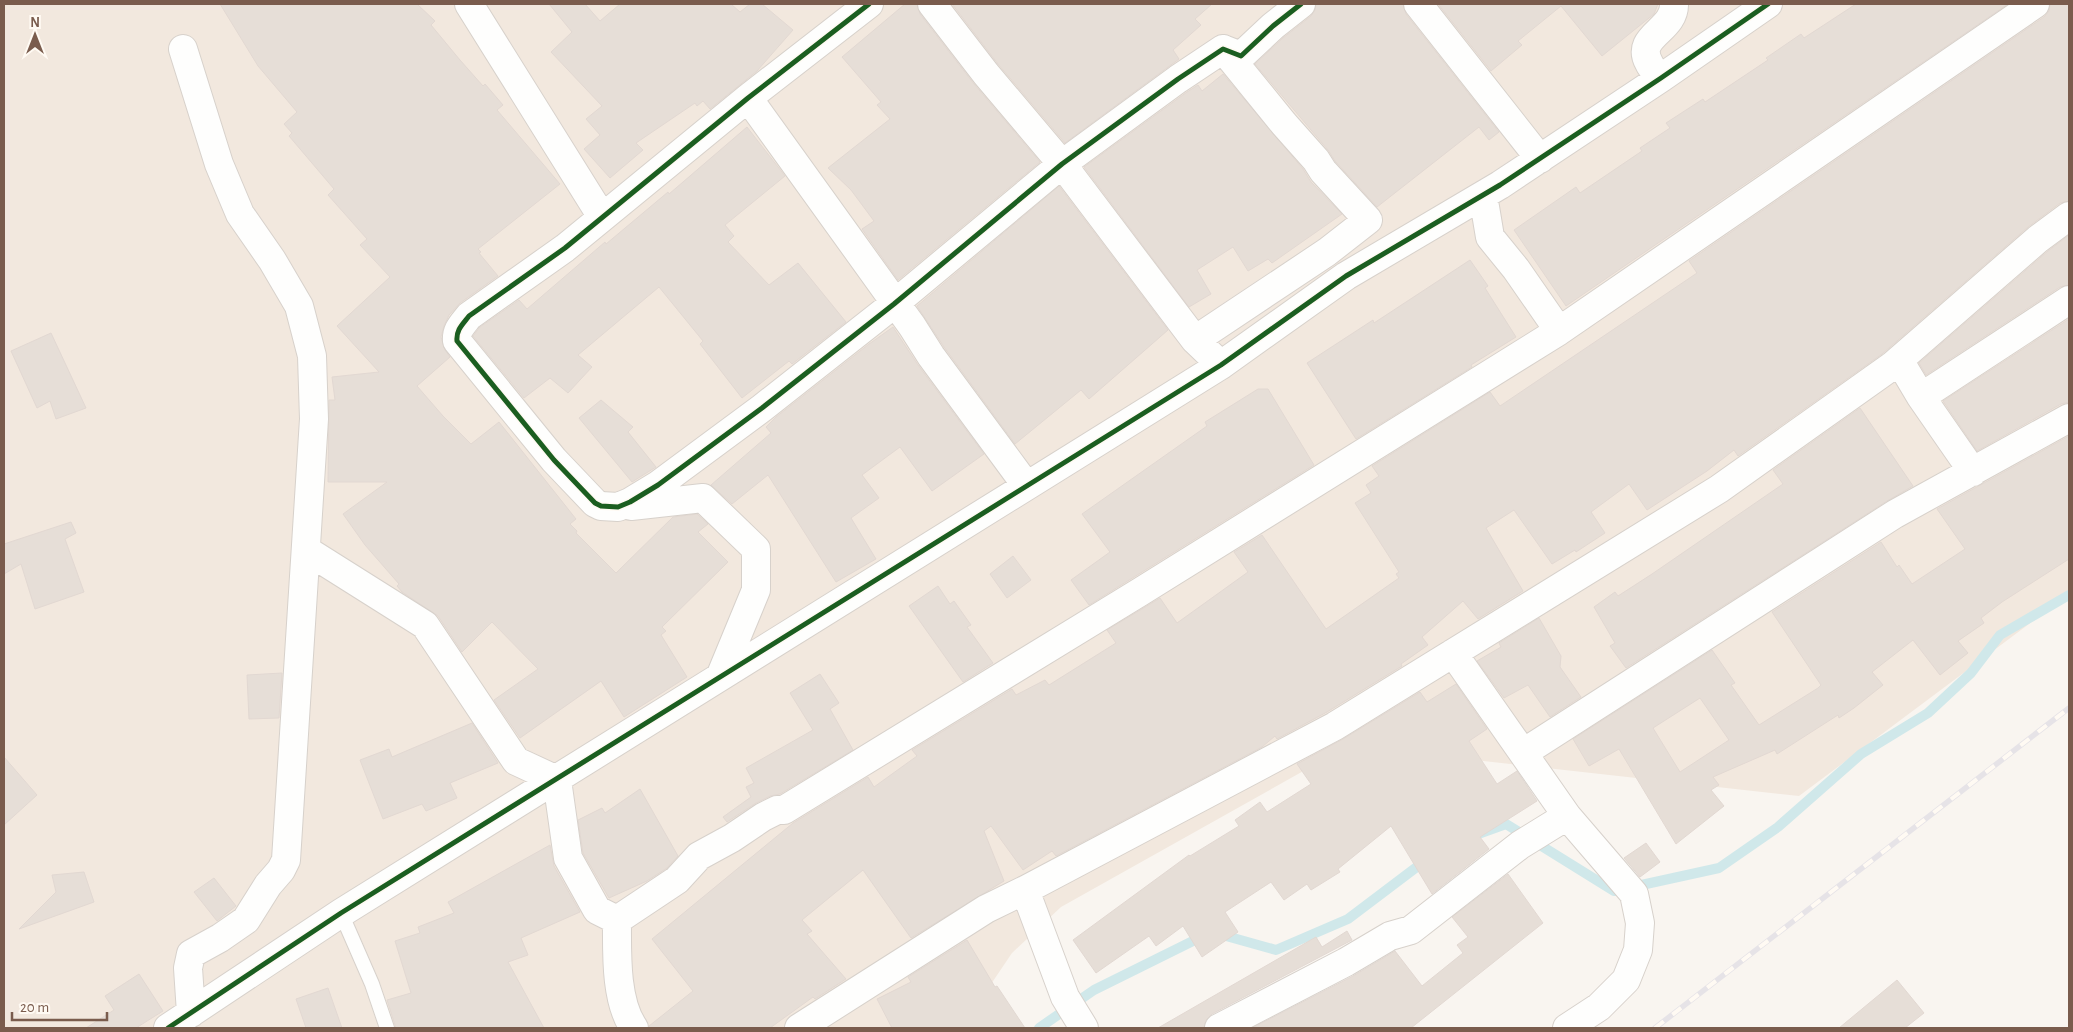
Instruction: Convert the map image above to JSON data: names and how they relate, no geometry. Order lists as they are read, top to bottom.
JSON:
{
  "scale_bar": "20 m",
  "north": "top"
}
